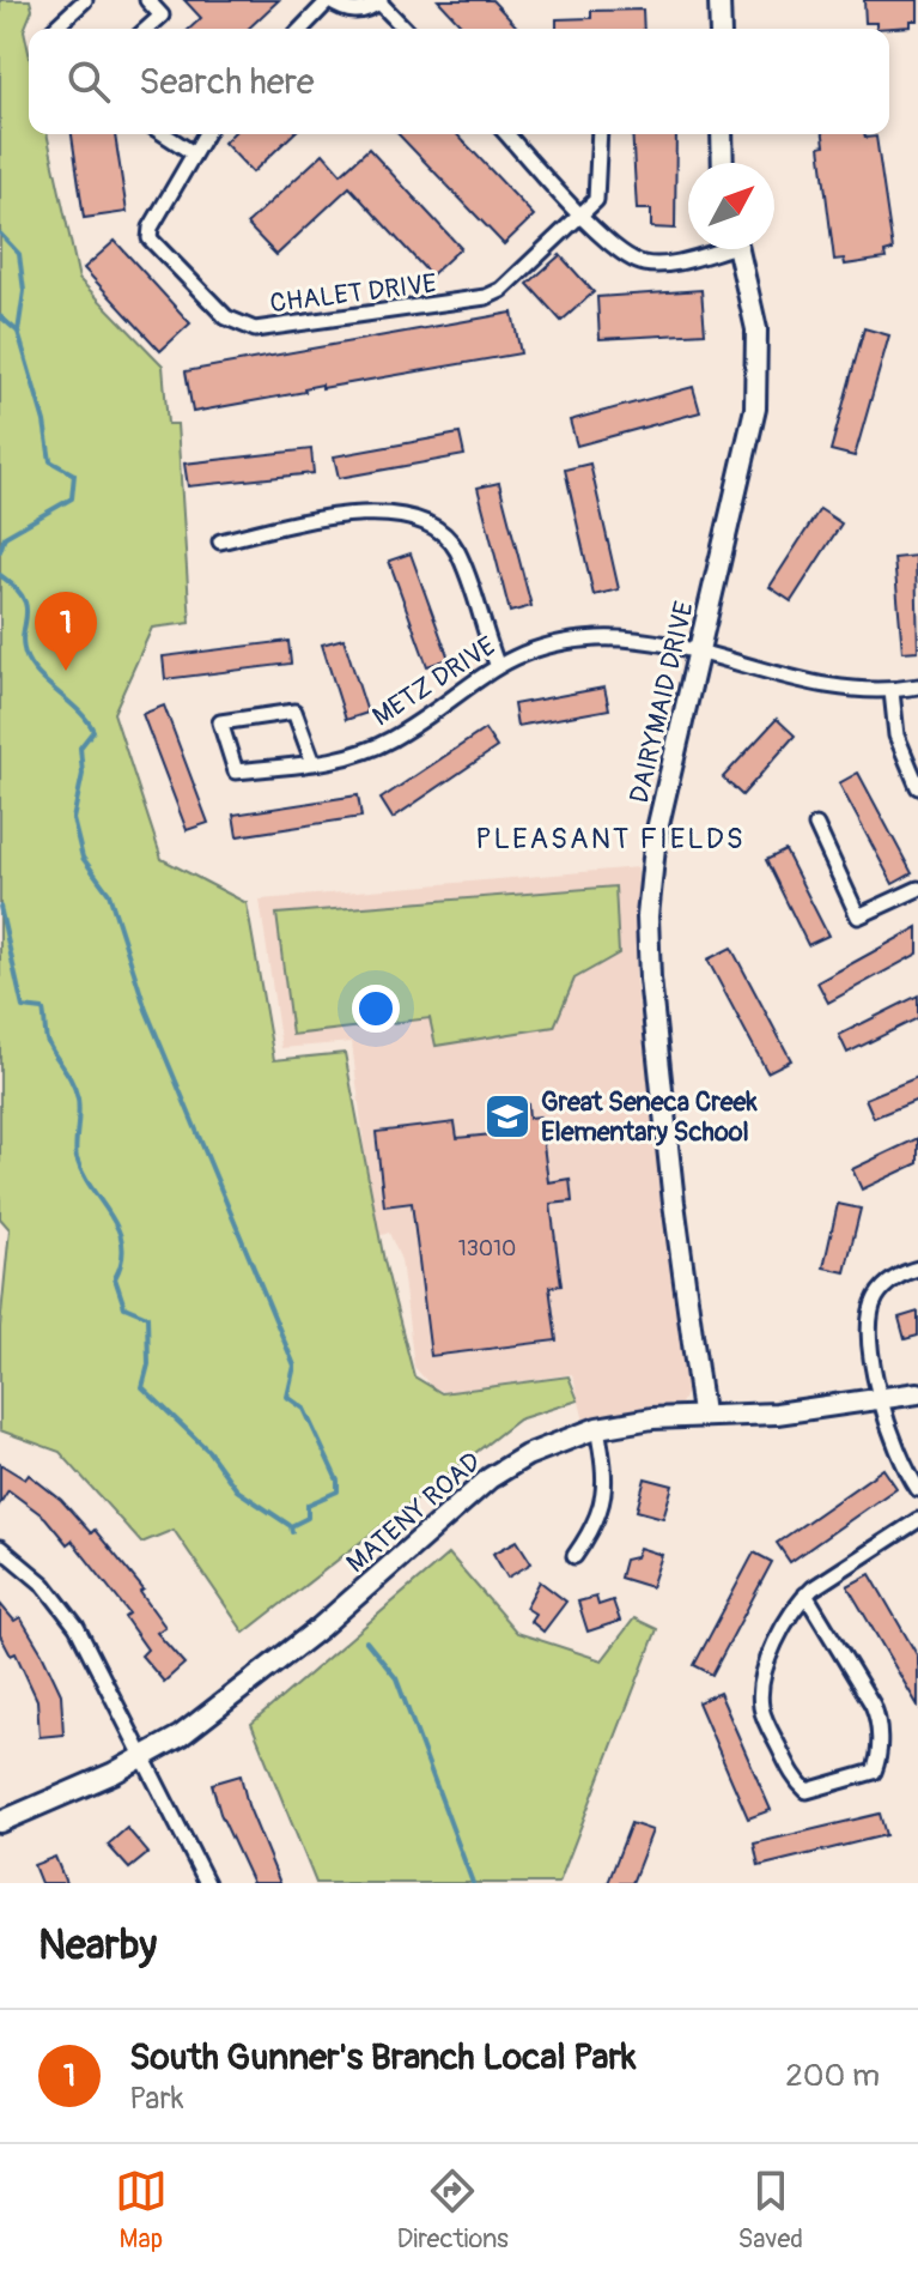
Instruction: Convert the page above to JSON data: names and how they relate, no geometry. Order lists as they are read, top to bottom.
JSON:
{
  "streets": {
    "street": [
      "CHALET DRIVE",
      "METZ DRIVE",
      "DAIRYMAID DRIVE",
      "MATENY ROAD"
    ]
  },
  "crossings": [
    ["METZ DRIVE", "DAIRYMAID DRIVE"],
    ["DAIRYMAID DRIVE", "MATENY ROAD"]
  ],
  "districts": ["PLEASANT FIELDS"],
  "places": {
    "school or university": ["Great Seneca Creek Elementary School"]
  },
  "house_numbers": ["13010"],
  "north": "top right",
  "page": {
    "search": "Search here",
    "pins": "1",
    "heading": "Nearby",
    "list": [
      {
        "mark": "1",
        "name": "South Gunner's Branch Local Park",
        "note": "Park",
        "value": "200 m"
      }
    ],
    "nav": ["Map", "Directions", "Saved"]
  }
}
